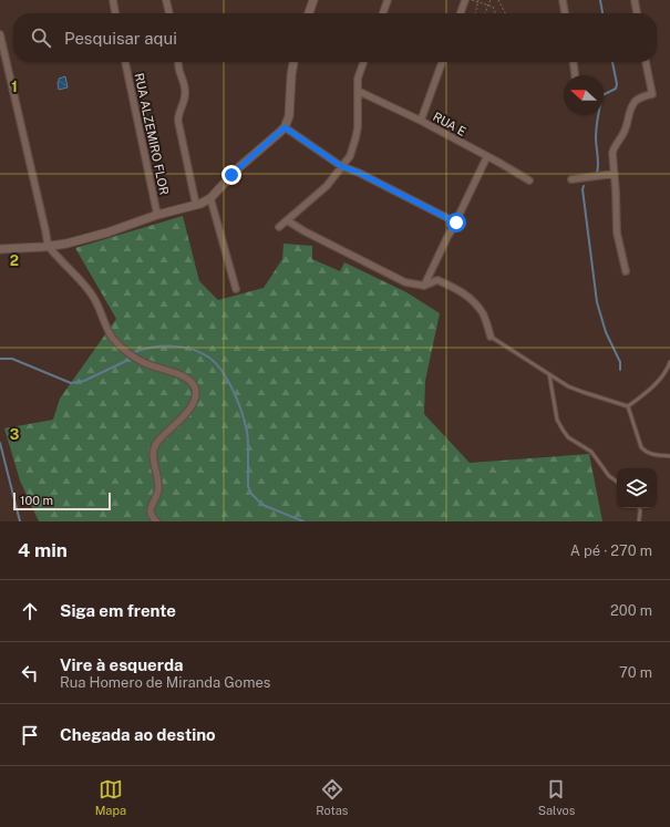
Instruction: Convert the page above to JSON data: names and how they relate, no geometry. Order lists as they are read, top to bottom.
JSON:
{
  "streets": {
    "street": ["RUA E", "RUA ALZEMIRO FLOR"]
  },
  "scale_bar": "100 m",
  "north": "left",
  "page": {
    "search": "Pesquisar aqui",
    "scale": "100 m",
    "heading": ["4 min", "A pé · 270 m"],
    "list": [
      ["Siga em frente", "200 m"],
      ["Vire à esquerda", "Rua Homero de Miranda Gomes", "70 m"],
      "Chegada ao destino"
    ],
    "nav": ["Mapa", "Rotas", "Salvos"]
  },
  "grid": {
    "rows": ["1", "2", "3"]
  }
}
